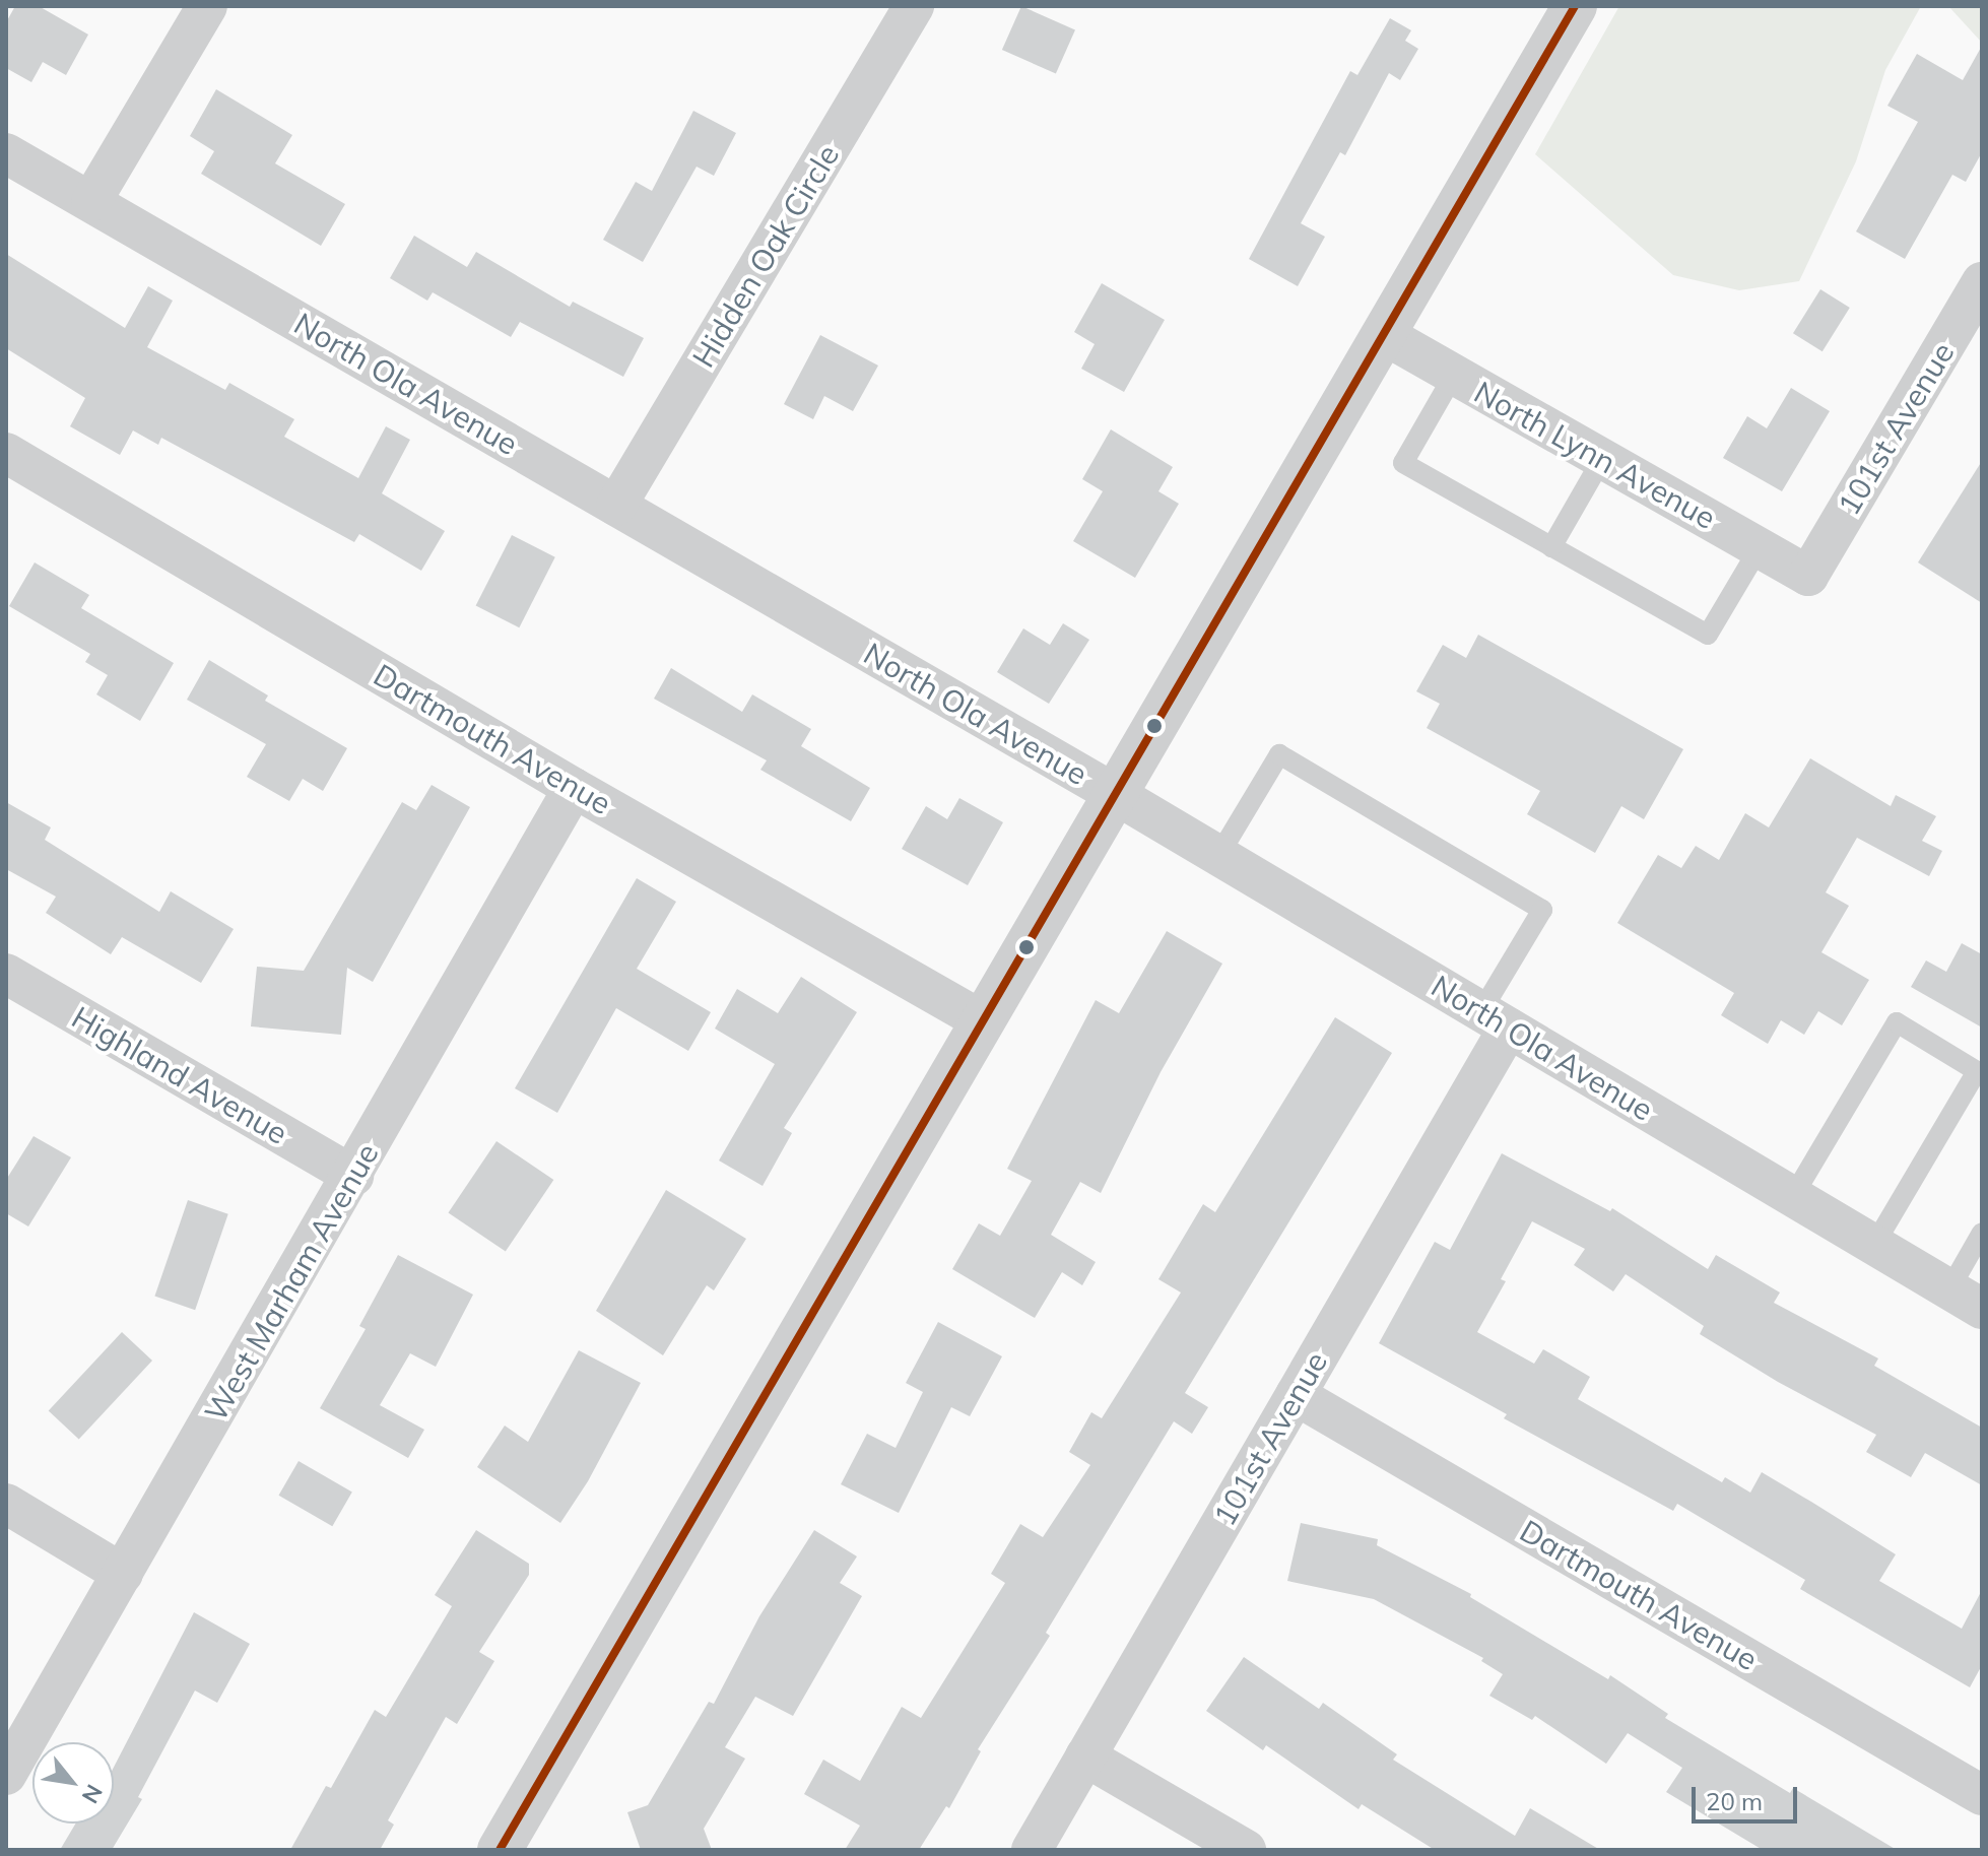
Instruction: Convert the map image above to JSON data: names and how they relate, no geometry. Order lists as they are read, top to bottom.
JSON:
{
  "streets": {
    "street": [
      "Hidden Oak Circle",
      "North Ola Avenue",
      "101st Avenue",
      "North Lynn Avenue",
      "Dartmouth Avenue",
      "Highland Avenue",
      "West Marham Avenue"
    ]
  },
  "crossings": [
    ["Hidden Oak Circle", "North Ola Avenue"],
    ["North Ola Avenue", "101st Avenue"],
    ["101st Avenue", "North Lynn Avenue"],
    ["101st Avenue", "Dartmouth Avenue"],
    ["Dartmouth Avenue", "West Marham Avenue"],
    ["Highland Avenue", "West Marham Avenue"]
  ],
  "scale_bar": "20 m",
  "north": "bottom right"
}
